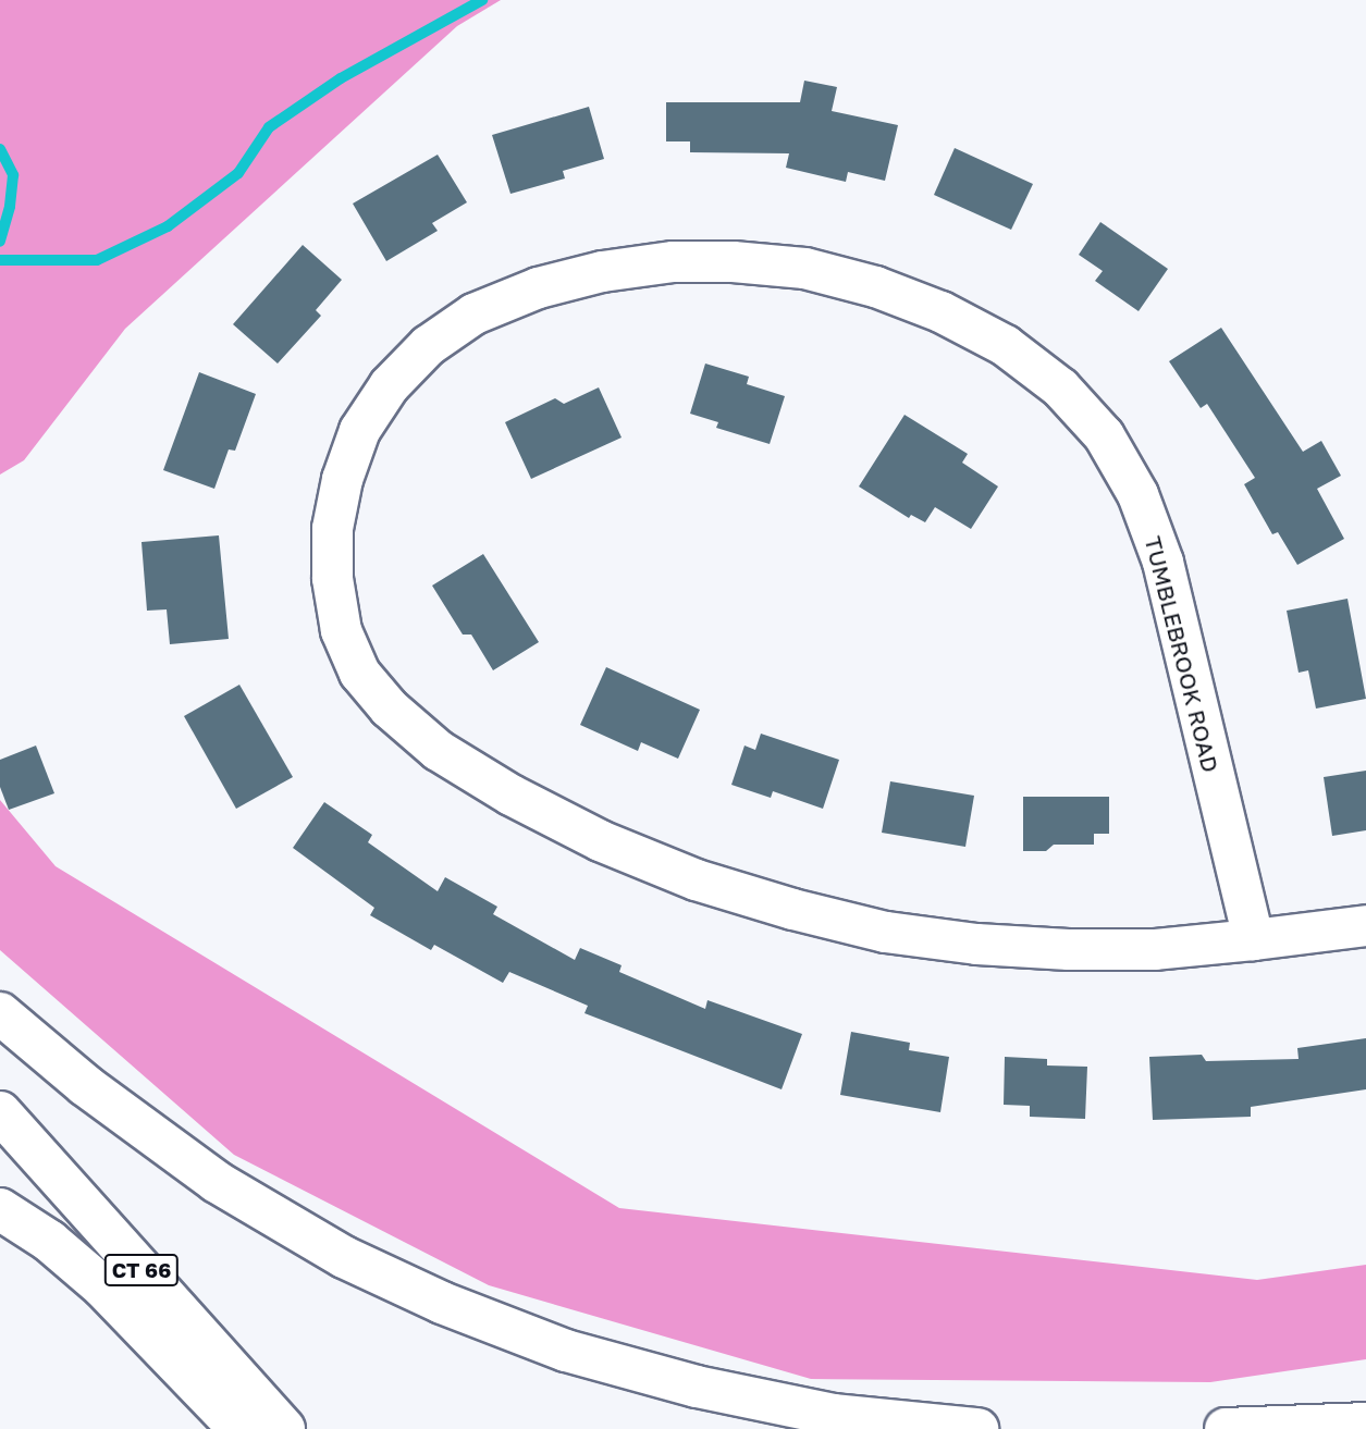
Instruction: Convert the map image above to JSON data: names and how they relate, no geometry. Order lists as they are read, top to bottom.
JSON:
{
  "streets": {
    "highway": ["CT 66"],
    "street": ["TUMBLEBROOK ROAD"]
  }
}
